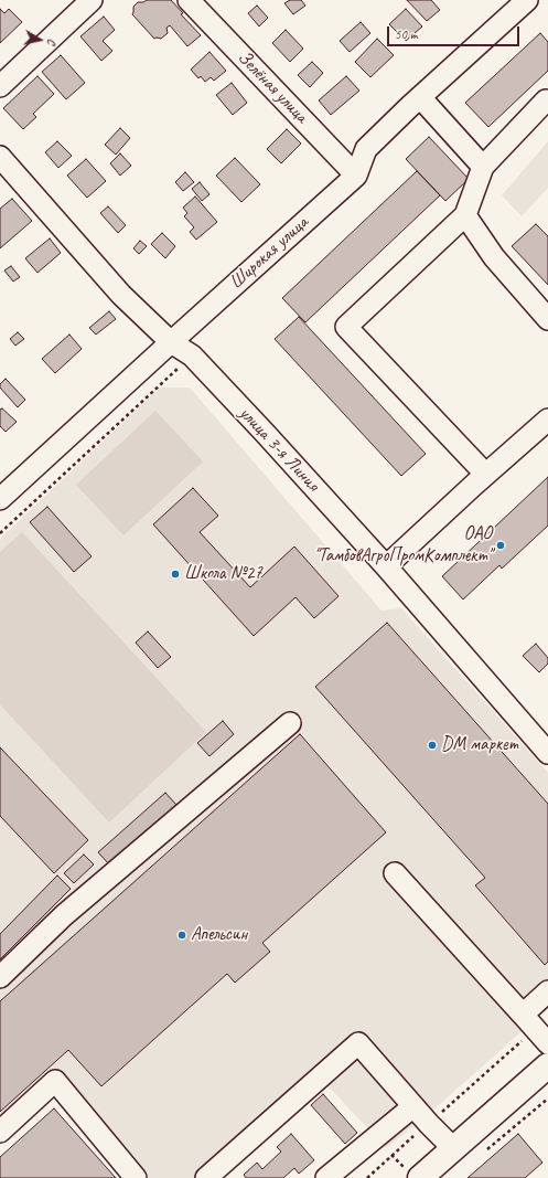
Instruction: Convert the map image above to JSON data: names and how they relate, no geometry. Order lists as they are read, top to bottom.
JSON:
{
  "streets": {
    "street": ["Зелёная улица", "Широкая улица", "улица 3-я Линия"]
  },
  "crossings": [
    ["Зелёная улица", "Широкая улица"],
    ["Широкая улица", "улица 3-я Линия"]
  ],
  "places": [
    "ОАО \"ТамбовАгроПромКомплект\"",
    "Школа №27",
    "DM маркет",
    "Апельсин"
  ],
  "scale_bar": "50 m",
  "north": "right"
}
